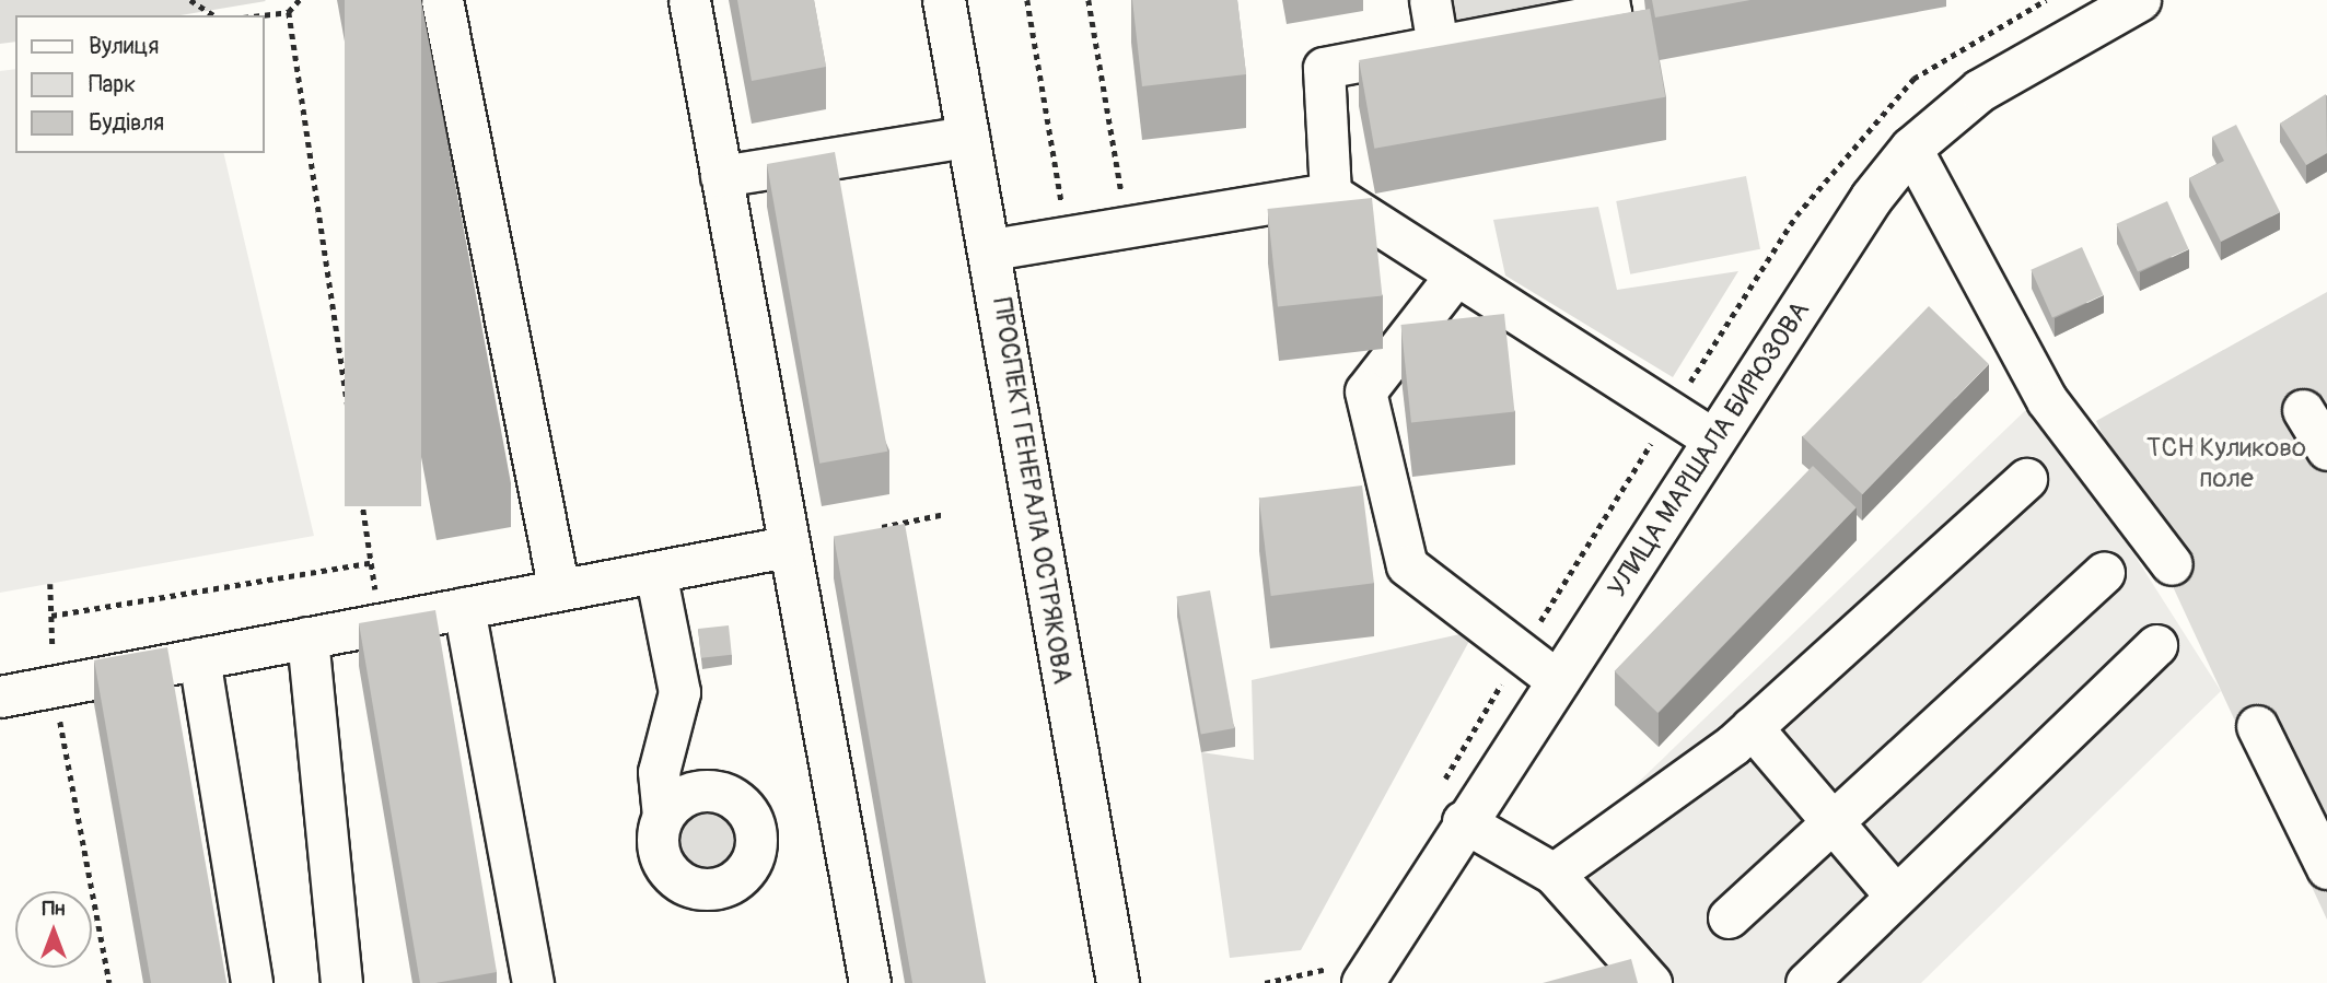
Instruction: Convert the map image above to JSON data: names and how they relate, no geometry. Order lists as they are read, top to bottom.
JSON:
{
  "streets": {
    "main road": ["УЛИЦА МАРШАЛА БИРЮЗОВА", "ПРОСПЕКТ ГЕНЕРАЛА ОСТРЯКОВА"]
  },
  "parks": ["ТСН Куликово поле"],
  "legend": ["Вулиця", "Парк", "Будівля"],
  "north": "top"
}
